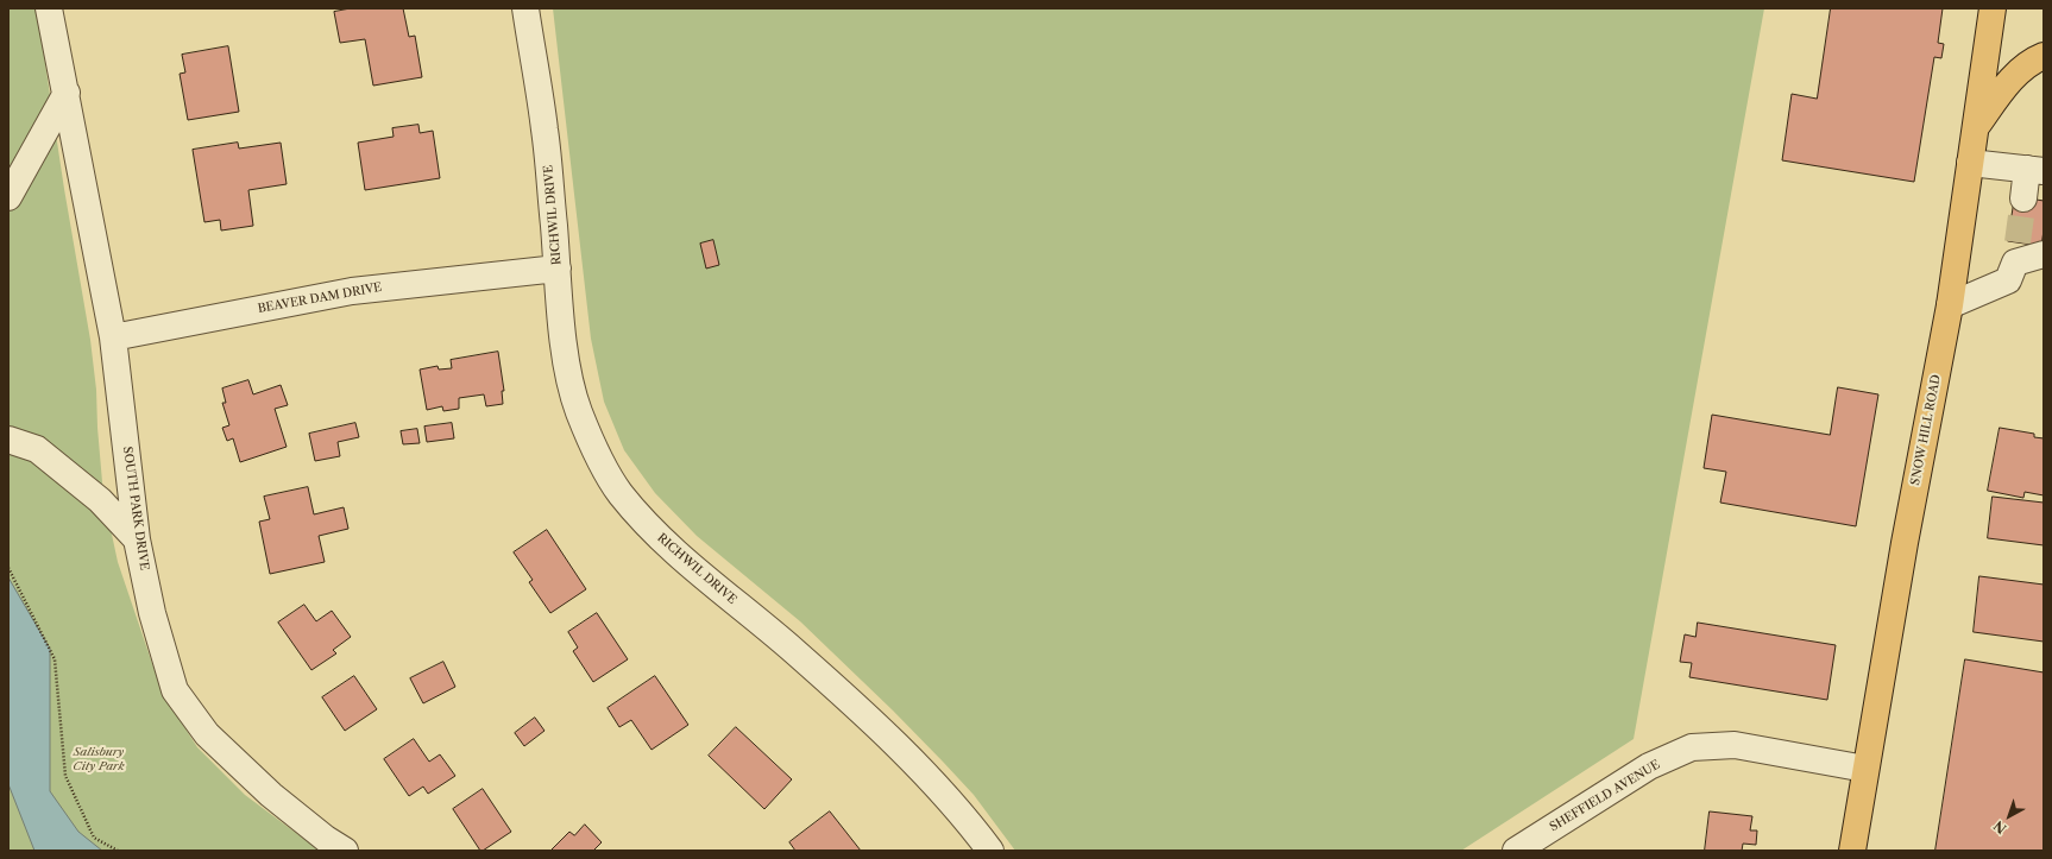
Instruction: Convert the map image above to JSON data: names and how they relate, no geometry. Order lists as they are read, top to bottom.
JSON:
{
  "streets": {
    "main road": ["SNOW HILL ROAD"],
    "street": [
      "RICHWIL DRIVE",
      "BEAVER DAM DRIVE",
      "SOUTH PARK DRIVE",
      "SHEFFIELD AVENUE"
    ]
  },
  "crossings": [
    ["RICHWIL DRIVE", "BEAVER DAM DRIVE"],
    ["BEAVER DAM DRIVE", "SOUTH PARK DRIVE"],
    ["SNOW HILL ROAD", "SHEFFIELD AVENUE"]
  ],
  "parks": ["Salisbury City Park"],
  "north": "bottom left"
}
